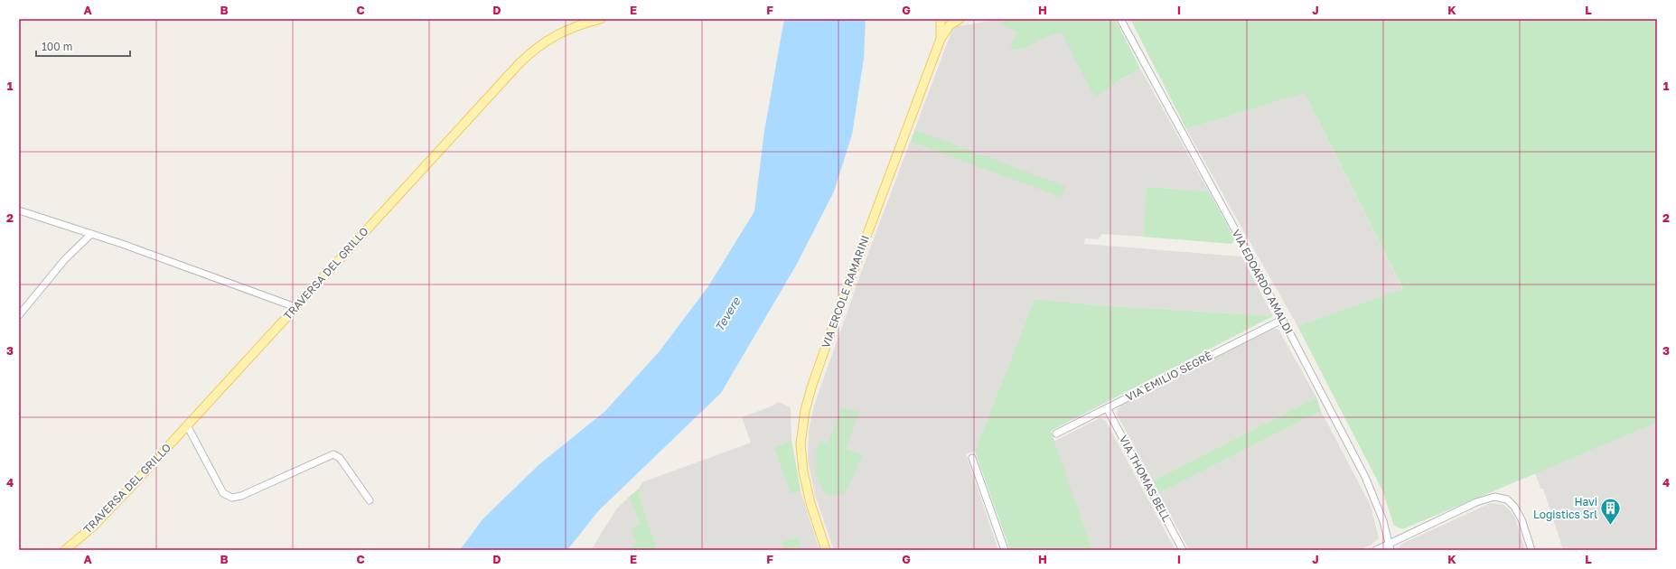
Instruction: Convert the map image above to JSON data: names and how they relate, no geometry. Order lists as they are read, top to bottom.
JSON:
{
  "streets": {
    "main road": ["TRAVERSA DEL GRILLO", "VIA ERCOLE RAMARINI"],
    "street": ["VIA EDOARDO AMALDI", "VIA EMILIO SEGRÈ", "VIA THOMAS BELL"]
  },
  "crossings": [
    ["VIA EDOARDO AMALDI", "VIA EMILIO SEGRÈ"],
    ["VIA EMILIO SEGRÈ", "VIA THOMAS BELL"]
  ],
  "water": ["Tevere"],
  "places": {
    "building": ["Havi Logistics Srl"]
  },
  "scale_bar": "100 m",
  "grid": {
    "columns": [
      "A",
      "B",
      "C",
      "D",
      "E",
      "F",
      "G",
      "H",
      "I",
      "J",
      "K",
      "L"
    ],
    "rows": [
      "1",
      "2",
      "3",
      "4"
    ]
  }
}
